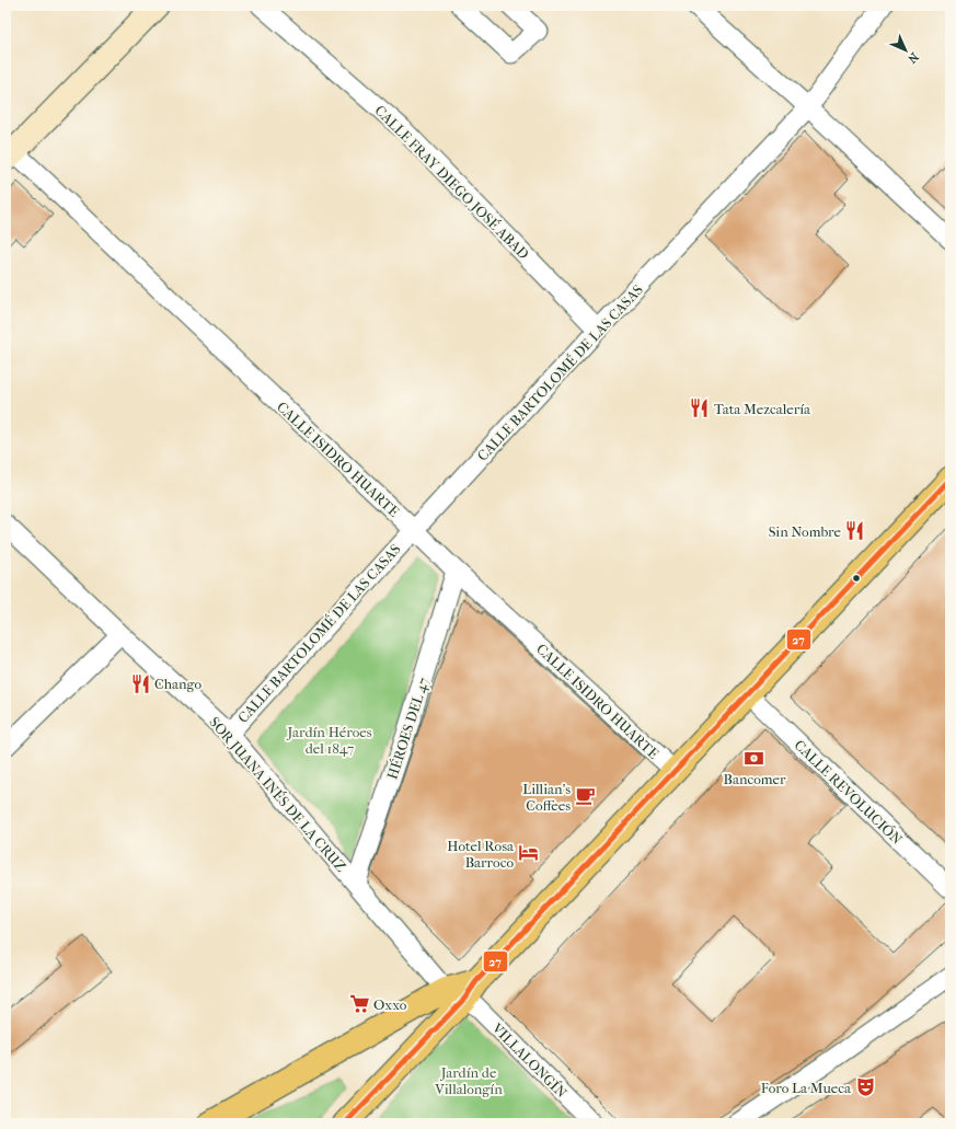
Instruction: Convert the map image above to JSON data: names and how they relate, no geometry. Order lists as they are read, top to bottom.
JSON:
{
  "streets": {
    "street": [
      "CALLE FRAY DIEGO JOSÉ ABAD",
      "CALLE BARTOLOMÉ DE LAS CASAS",
      "CALLE ISIDRO HUARTE",
      "HÉROES DEL 47",
      "CALLE REVOLUCIÓN",
      "SOR JUANA INÉS DE LA CRUZ",
      "VILLALONGÍN"
    ]
  },
  "crossings": [
    ["CALLE FRAY DIEGO JOSÉ ABAD", "CALLE BARTOLOMÉ DE LAS CASAS"],
    ["CALLE BARTOLOMÉ DE LAS CASAS", "CALLE ISIDRO HUARTE"],
    ["CALLE BARTOLOMÉ DE LAS CASAS", "SOR JUANA INÉS DE LA CRUZ"],
    ["CALLE ISIDRO HUARTE", "HÉROES DEL 47"],
    ["HÉROES DEL 47", "SOR JUANA INÉS DE LA CRUZ"],
    ["SOR JUANA INÉS DE LA CRUZ", "VILLALONGÍN"]
  ],
  "parks": ["Jardín Héroes del 1847", "Jardín de Villalongín"],
  "places": {
    "restaurant": ["Tata Mezcalería", "Sin Nombre", "Chango"],
    "bank": ["Bancomer"],
    "cafe": ["Lillian's Coffees"],
    "hotel": ["Hotel Rosa Barroco"],
    "supermarket": ["Oxxo"],
    "theatre": ["Foro La Mueca"]
  },
  "lines": ["transit line 27"],
  "north": "bottom right"
}
